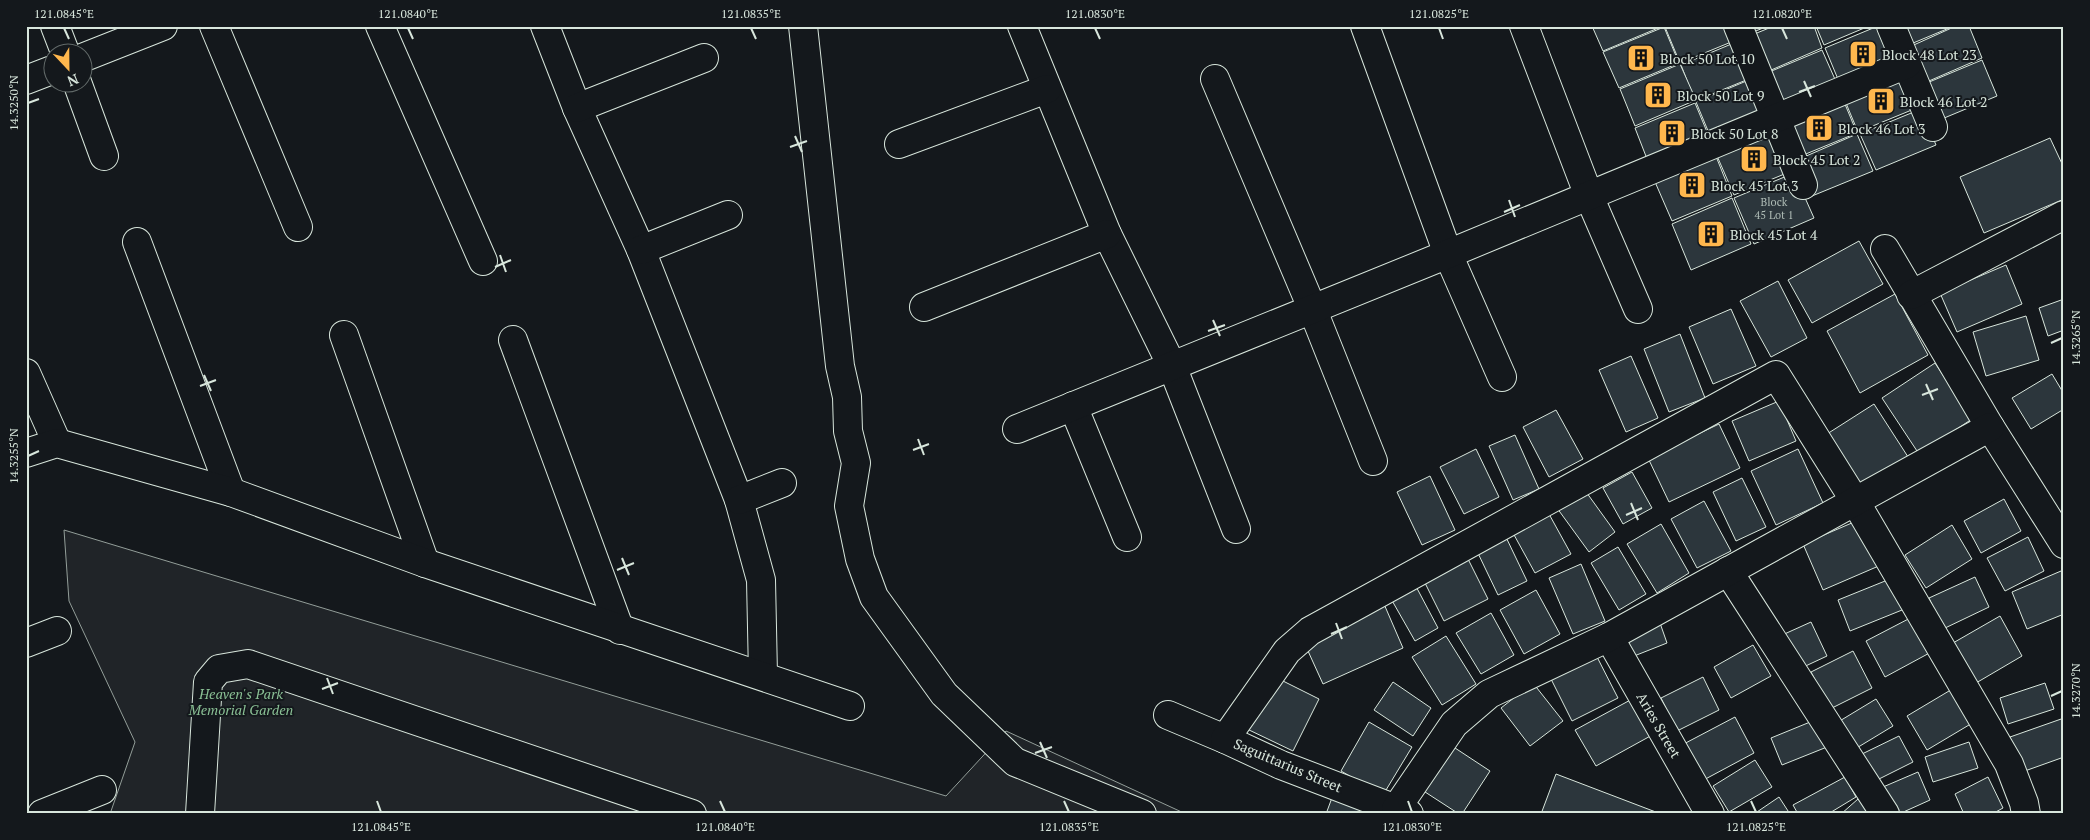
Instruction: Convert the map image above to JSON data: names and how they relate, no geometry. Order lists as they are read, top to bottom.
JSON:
{
  "streets": {
    "street": ["Aries Street", "Saguittarius Street"]
  },
  "parks": ["Heaven's Park Memorial Garden"],
  "places": {
    "building": [
      "Block 48 Lot 23",
      "Block 50 Lot 10",
      "Block 50 Lot 9",
      "Block 46 Lot 2",
      "Block 46 Lot 3",
      "Block 50 Lot 8",
      "Block 45 Lot 2",
      "Block 45 Lot 3",
      "Block 45 Lot 4"
    ]
  },
  "house_numbers": ["Block 45 Lot 1"],
  "north": "bottom",
  "coordinates": [
    "121.0845°E",
    "121.0840°E",
    "121.0835°E",
    "121.0830°E",
    "121.0825°E",
    "121.0820°E",
    "14.3250°N",
    "14.3265°N",
    "14.3255°N",
    "14.3270°N"
  ]
}
